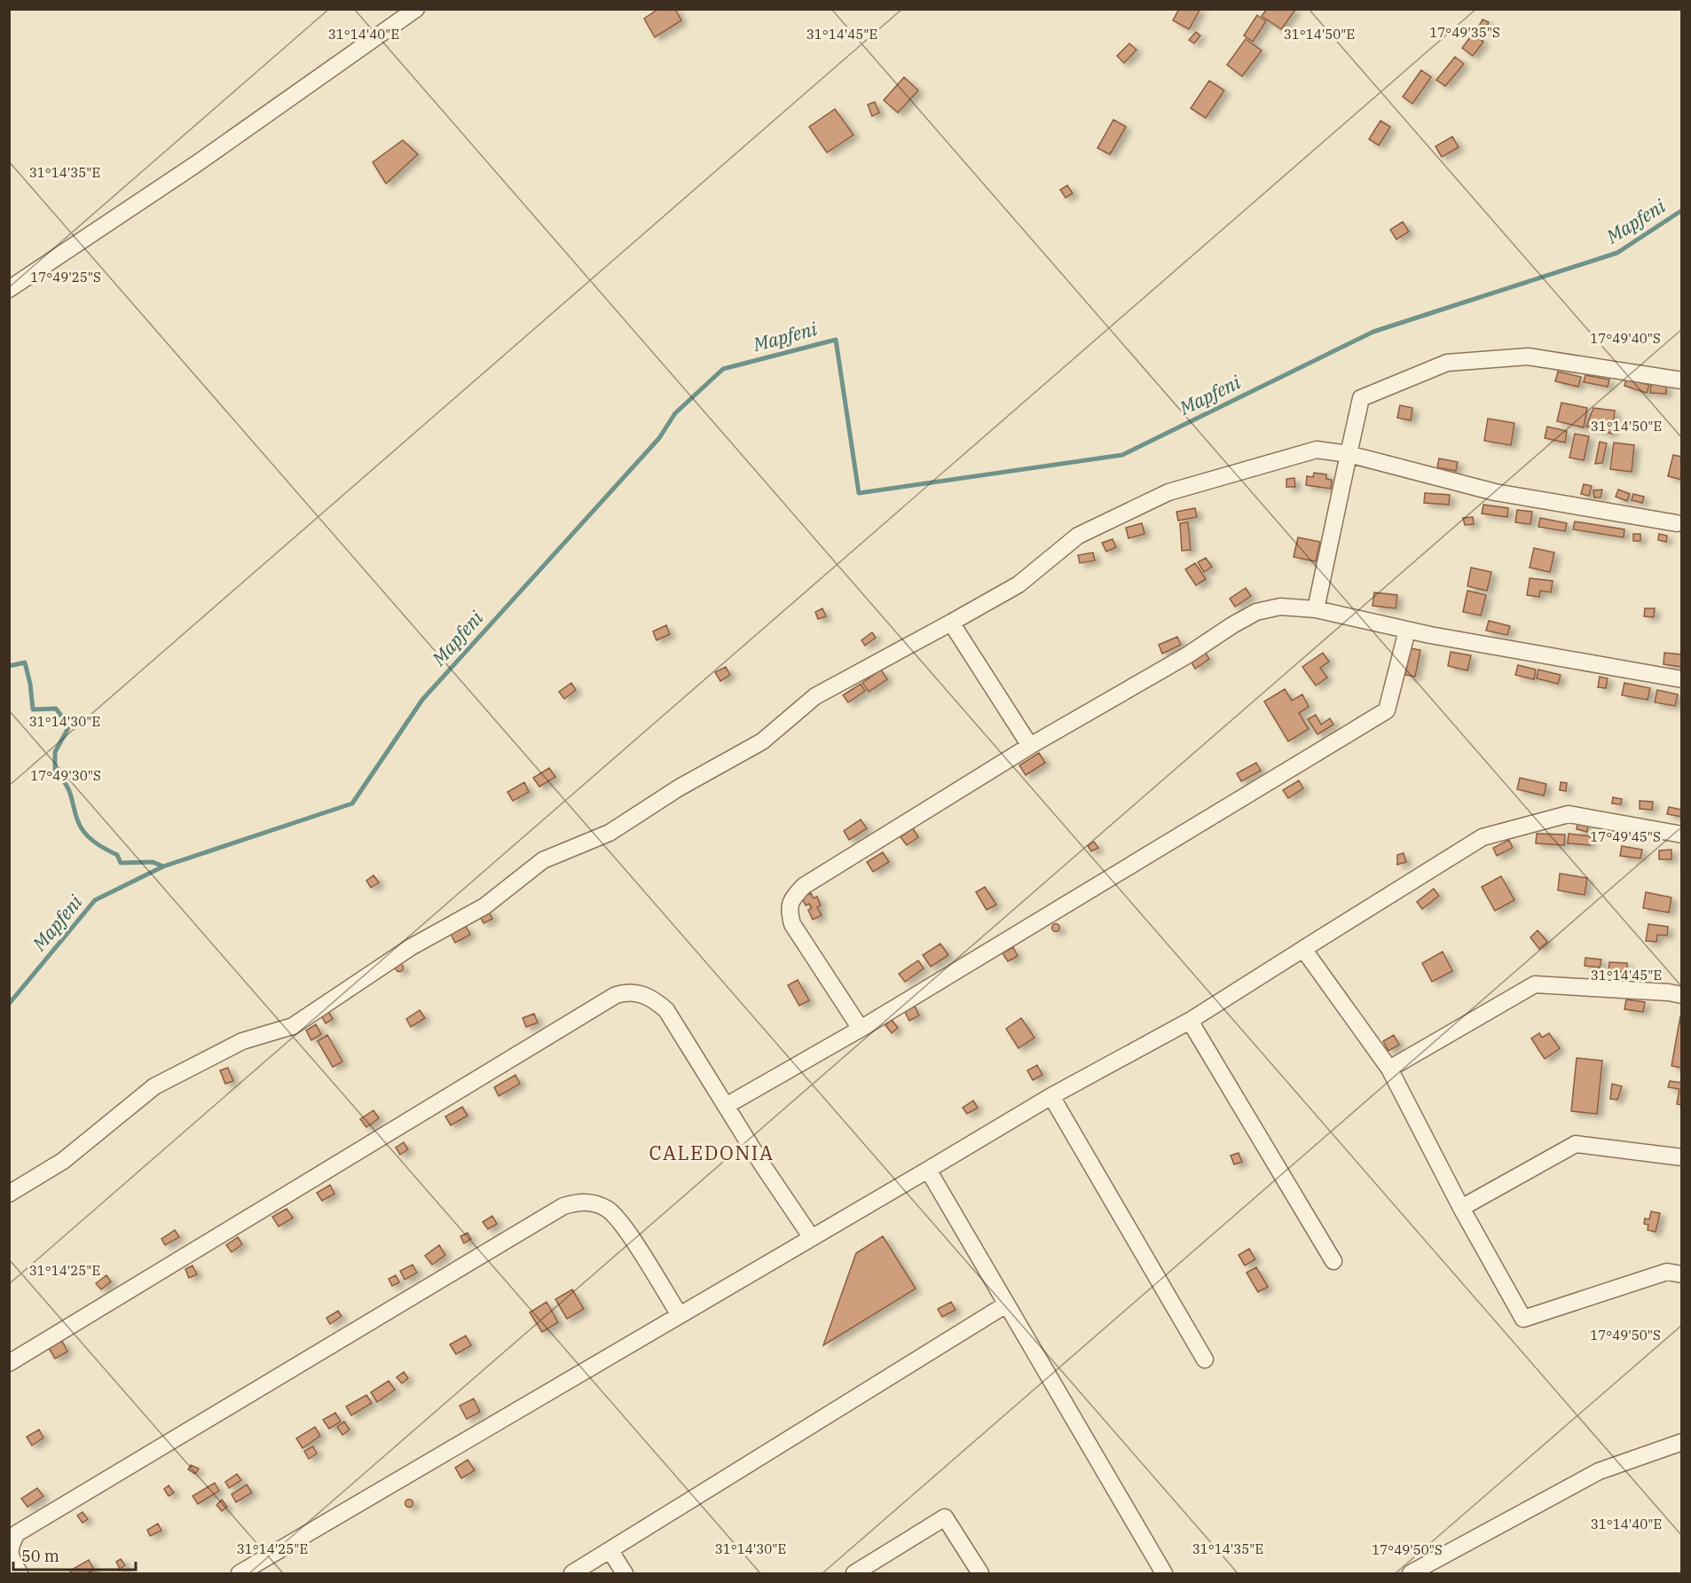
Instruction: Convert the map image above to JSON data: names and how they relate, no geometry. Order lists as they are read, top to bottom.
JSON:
{
  "districts": ["CALEDONIA"],
  "water": ["Mapfeni"],
  "scale_bar": "50 m",
  "coordinates": [
    "17°49'35\"S",
    "31°14'40\"E",
    "31°14'45\"E",
    "31°14'50\"E",
    "31°14'35\"E",
    "17°49'25\"S",
    "17°49'40\"S",
    "31°14'30\"E",
    "17°49'30\"S",
    "17°49'45\"S",
    "31°14'25\"E",
    "17°49'50\"S"
  ]
}
